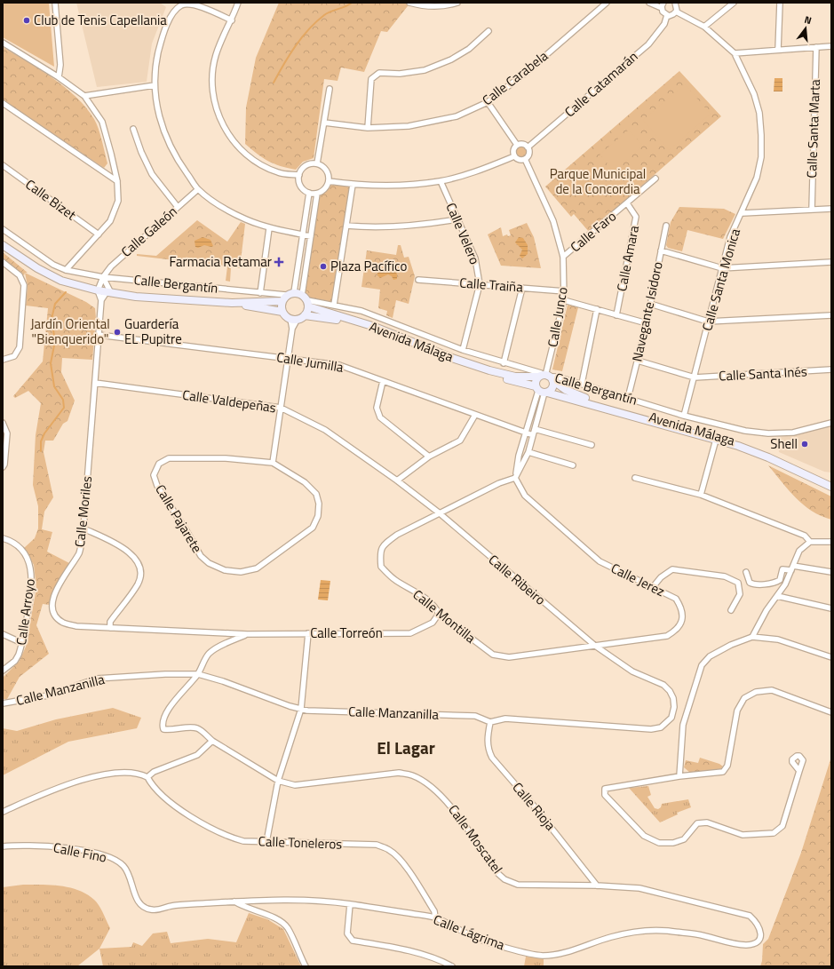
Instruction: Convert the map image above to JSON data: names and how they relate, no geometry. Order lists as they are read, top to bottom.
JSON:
{
  "streets": {
    "street": [
      "Calle Carabela",
      "Calle Catamarán",
      "Calle Santa Marta",
      "Calle Bizet",
      "Calle Galeón",
      "Calle Faro",
      "Calle Velero",
      "Calle Amara",
      "Calle Santa Monica",
      "Calle Bergantín",
      "Calle Traiña",
      "Navegante Isidoro",
      "Calle Junco",
      "Avenida Málaga",
      "Calle Jumilla",
      "Calle Santa Inés",
      "Calle Valdepeñas",
      "Calle Moriles",
      "Calle Pajarete",
      "Calle Ribeiro",
      "Calle Jerez",
      "Calle Arroyo",
      "Calle Montilla",
      "Calle Torreón",
      "Calle Manzanilla",
      "Calle Rioja",
      "Calle Moscatel",
      "Calle Toneleros",
      "Calle Fino",
      "Calle Lágrima"
    ]
  },
  "crossings": [
    ["Calle Catamarán", "Calle Junco"],
    ["Calle Galeón", "Calle Bergantín"],
    ["Calle Faro", "Calle Amara"],
    ["Calle Faro", "Calle Junco"],
    ["Calle Velero", "Calle Bergantín"],
    ["Calle Velero", "Calle Traiña"],
    ["Calle Santa Monica", "Calle Bergantín"],
    ["Calle Santa Monica", "Calle Santa Inés"],
    ["Calle Bergantín", "Navegante Isidoro"],
    ["Calle Bergantín", "Calle Junco"],
    ["Calle Bergantín", "Avenida Málaga"],
    ["Calle Traiña", "Calle Junco"],
    ["Navegante Isidoro", "Calle Santa Inés"],
    ["Calle Junco", "Avenida Málaga"],
    ["Calle Jumilla", "Calle Moriles"],
    ["Calle Valdepeñas", "Calle Moriles"],
    ["Calle Valdepeñas", "Calle Ribeiro"],
    ["Calle Valdepeñas", "Calle Montilla"],
    ["Calle Moriles", "Calle Torreón"],
    ["Calle Ribeiro", "Calle Jerez"],
    ["Calle Ribeiro", "Calle Montilla"],
    ["Calle Jerez", "Calle Montilla"],
    ["Calle Montilla", "Calle Torreón"],
    ["Calle Manzanilla", "Calle Rioja"],
    ["Calle Manzanilla", "Calle Moscatel"],
    ["Calle Rioja", "Calle Moscatel"],
    ["Calle Moscatel", "Calle Lágrima"],
    ["Calle Toneleros", "Calle Lágrima"],
    ["Calle Fino", "Calle Lágrima"]
  ],
  "districts": ["El Lagar"],
  "parks": ["Parque Municipal de la Concordia", "Jardín Oriental \"Bienquerido\""],
  "places": {
    "other": [
      "Club de Tenis Capellania",
      "Plaza Pacífico",
      "Guardería EL Pupitre",
      "Shell"
    ],
    "health": ["Farmacia Retamar"]
  },
  "north": "top"
}
